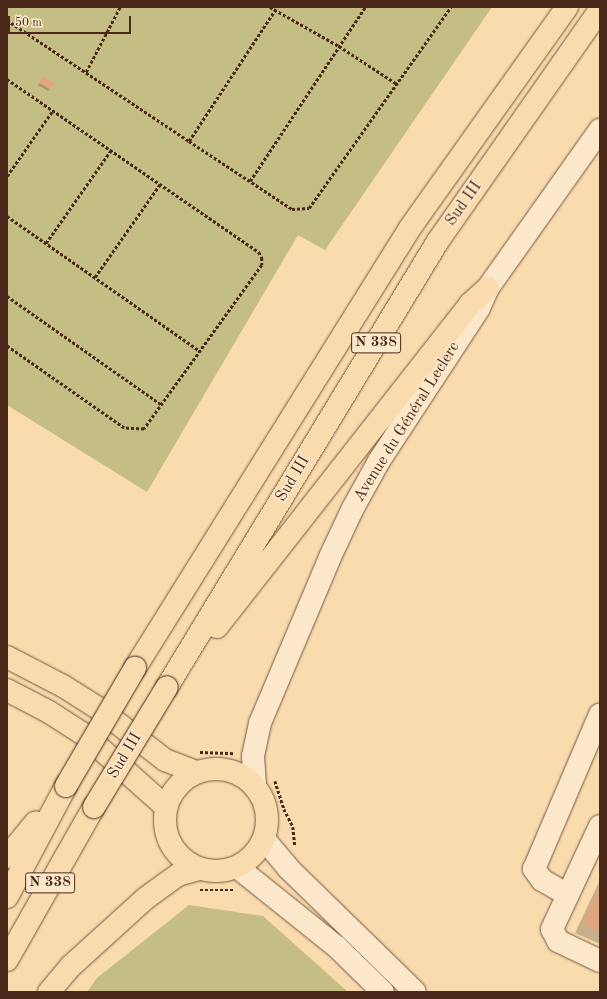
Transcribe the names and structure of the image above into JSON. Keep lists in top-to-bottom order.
{
  "streets": {
    "main road": ["Sud III", "N 338"],
    "street": ["Avenue du Général Leclerc"]
  },
  "scale_bar": "50 m"
}
